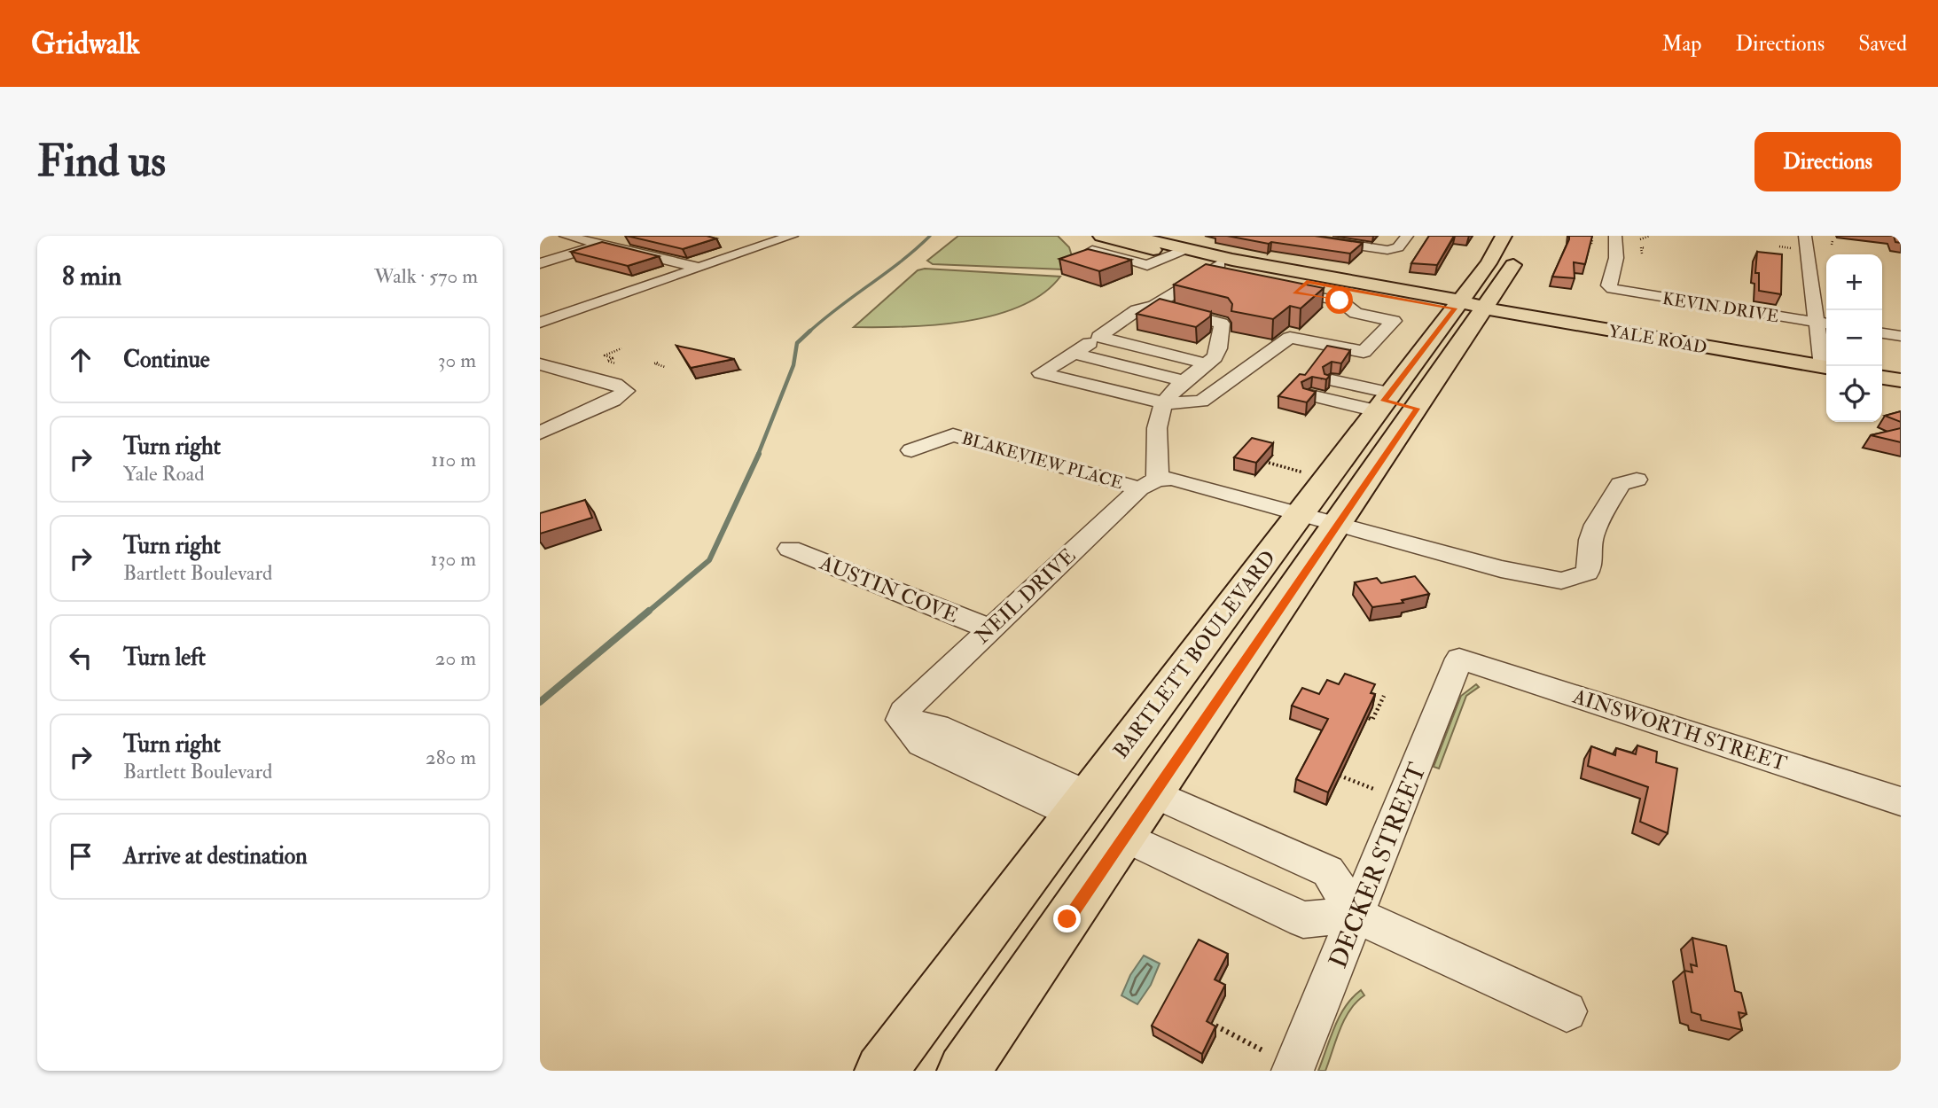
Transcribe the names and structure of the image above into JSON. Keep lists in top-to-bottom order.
{
  "streets": {
    "main road": ["YALE ROAD", "BARTLETT BOULEVARD"],
    "street": [
      "KEVIN DRIVE",
      "BLAKEVIEW PLACE",
      "AUSTIN COVE",
      "NEIL DRIVE",
      "AINSWORTH STREET",
      "DECKER STREET"
    ]
  },
  "crossings": [
    ["YALE ROAD", "BARTLETT BOULEVARD"],
    ["BLAKEVIEW PLACE", "NEIL DRIVE"],
    ["BLAKEVIEW PLACE", "BARTLETT BOULEVARD"],
    ["AUSTIN COVE", "NEIL DRIVE"],
    ["NEIL DRIVE", "BARTLETT BOULEVARD"],
    ["AINSWORTH STREET", "DECKER STREET"]
  ],
  "page": {
    "header": "Gridwalk",
    "nav": ["Map", "Directions", "Saved"],
    "buttons": "Directions",
    "title": "Find us",
    "heading": ["8 min", "Walk · 570 m"],
    "map_buttons": ["+", "−"],
    "list": [
      ["Continue", "30 m"],
      ["Turn right", "Yale Road", "110 m"],
      ["Turn right", "Bartlett Boulevard", "130 m"],
      ["Turn left", "20 m"],
      ["Turn right", "Bartlett Boulevard", "280 m"],
      "Arrive at destination"
    ]
  }
}
